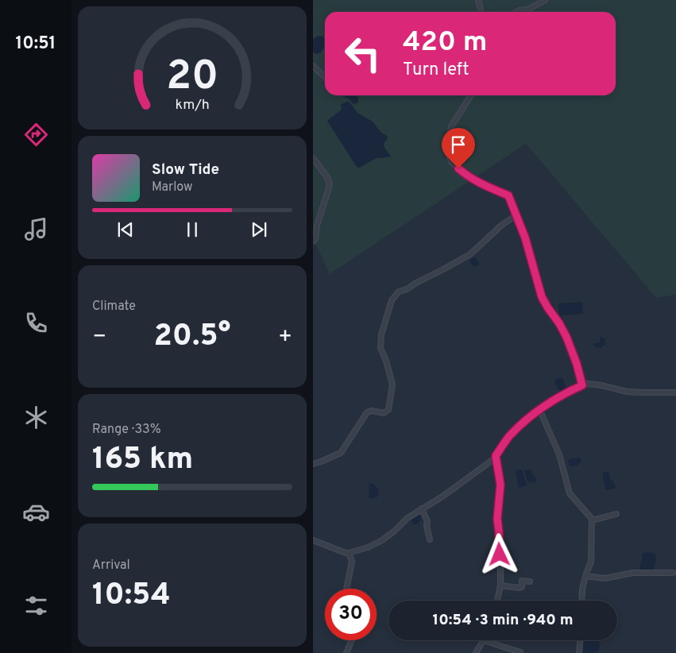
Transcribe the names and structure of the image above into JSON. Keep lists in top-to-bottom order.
{
  "page": {
    "tabs": "10:51",
    "turn": ["420 m", "Turn left"],
    "song": ["Slow Tide", "Marlow"],
    "tile": [
      "Climate",
      ["Range · 33%", "165 km"],
      ["Arrival", "10:54"]
    ],
    "heat": ["−", "20.5°", "+"],
    "limit": "30",
    "trip": "10:54 · 3 min · 940 m",
    "gauge": ["20", "km/h"]
  }
}
